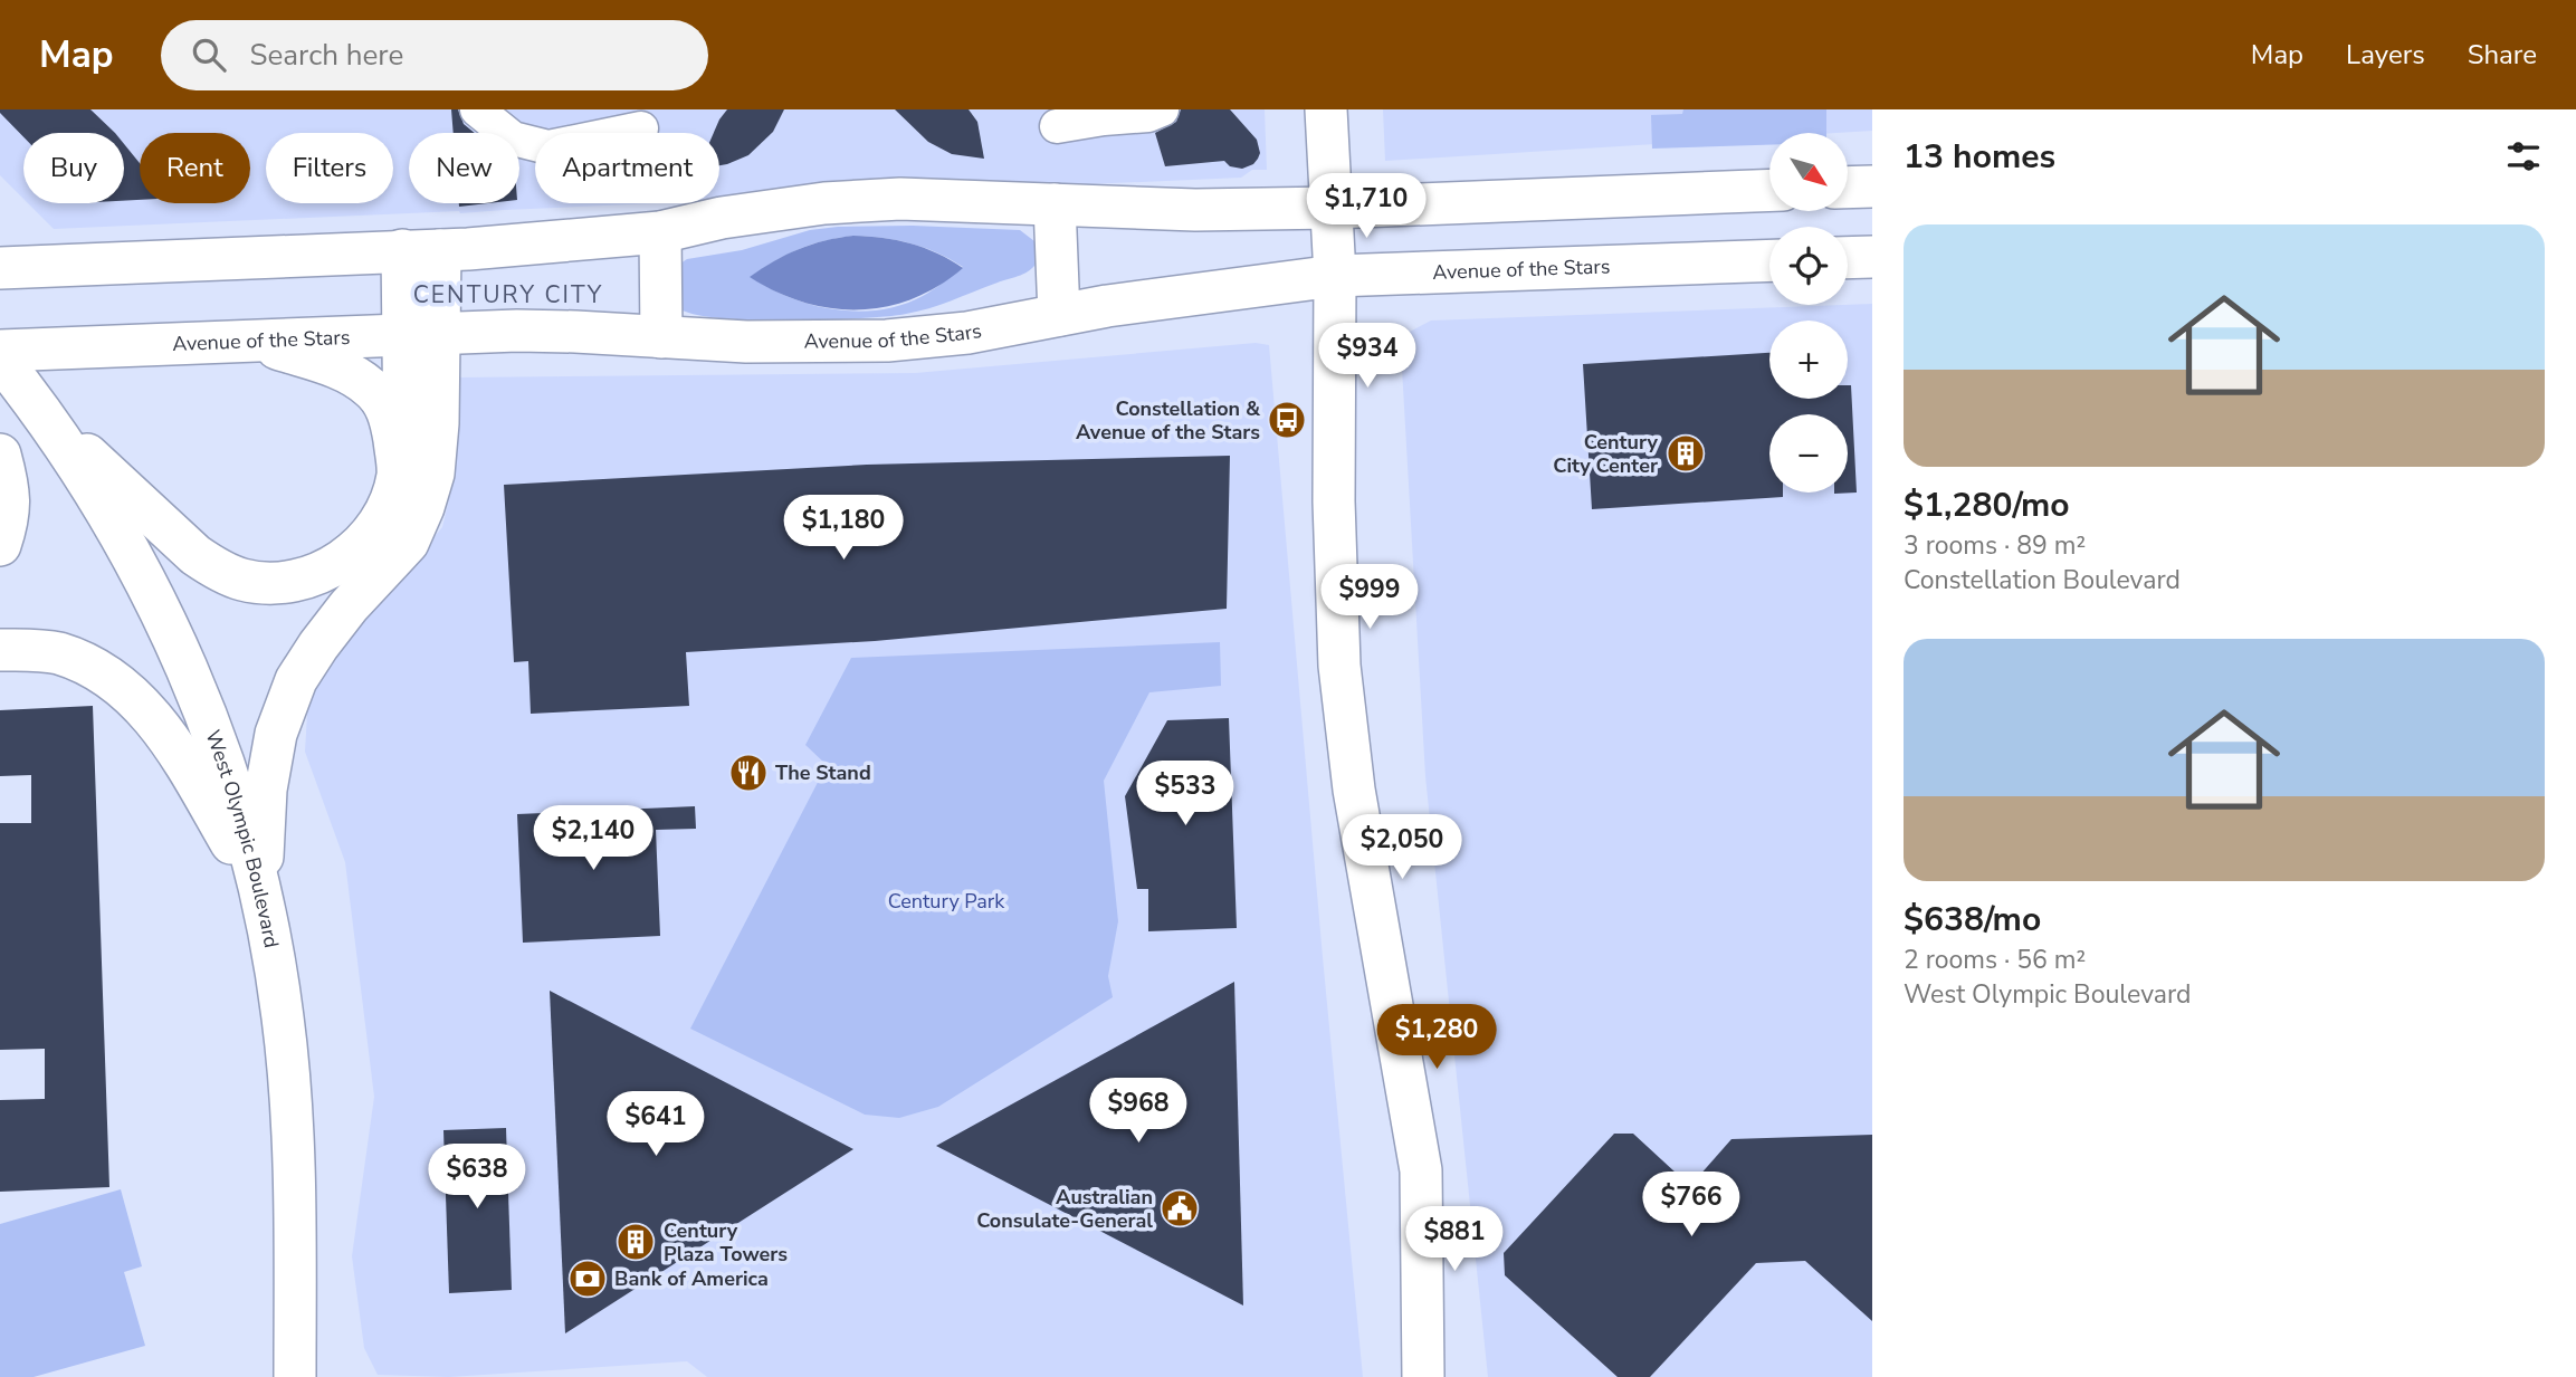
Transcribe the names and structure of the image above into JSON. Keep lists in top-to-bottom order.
{
  "streets": {
    "main road": ["Avenue of the Stars", "West Olympic Boulevard"]
  },
  "districts": ["CENTURY CITY"],
  "parks": ["Century Park"],
  "places": {
    "bus stop": ["Constellation & Avenue of the Stars"],
    "building": ["Century City Center", "Century Plaza Towers"],
    "restaurant": ["The Stand"],
    "public building": ["Australian Consulate-General"],
    "bank": ["Bank of America"]
  },
  "north": "bottom right",
  "page": {
    "header": "Map",
    "search": "Search here",
    "nav": ["Map", "Layers", "Share"],
    "heading": "13 homes",
    "map_buttons": ["+", "−"],
    "chip": [
      "Buy",
      "Rent",
      "Filters",
      "New",
      "Apartment"
    ],
    "price": [
      "$1,710",
      "$934",
      "$1,180",
      "$999",
      "$533",
      "$2,140",
      "$2,050",
      "$1,280",
      "$968",
      "$641",
      "$638",
      "$766",
      "$881"
    ],
    "list": [
      {
        "name": "$1,280/mo",
        "note": "3 rooms · 89 m² · Constellation Boulevard"
      },
      {
        "name": "$638/mo",
        "note": "2 rooms · 56 m² · West Olympic Boulevard"
      }
    ]
  }
}
